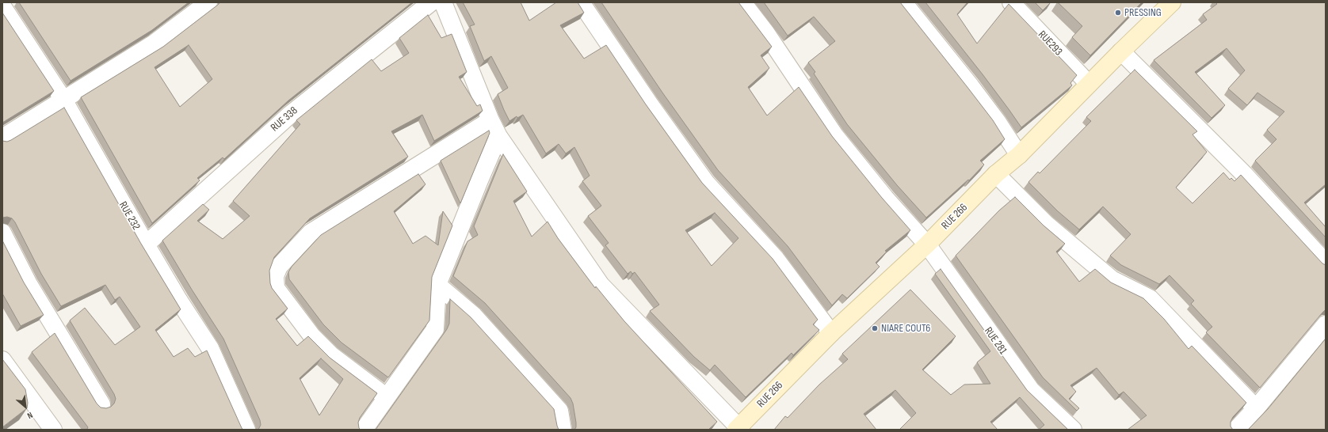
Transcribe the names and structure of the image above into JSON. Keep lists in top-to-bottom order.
{
  "streets": {
    "main road": ["RUE 266"],
    "street": [
      "RUE293",
      "RUE 338",
      "RUE 232",
      "RUE 281"
    ]
  },
  "crossings": [
    ["RUE293", "RUE 266"],
    ["RUE 338", "RUE 232"],
    ["RUE 266", "RUE 281"]
  ],
  "places": ["PRESSING", "NIARE COUT6"],
  "north": "bottom right"
}
